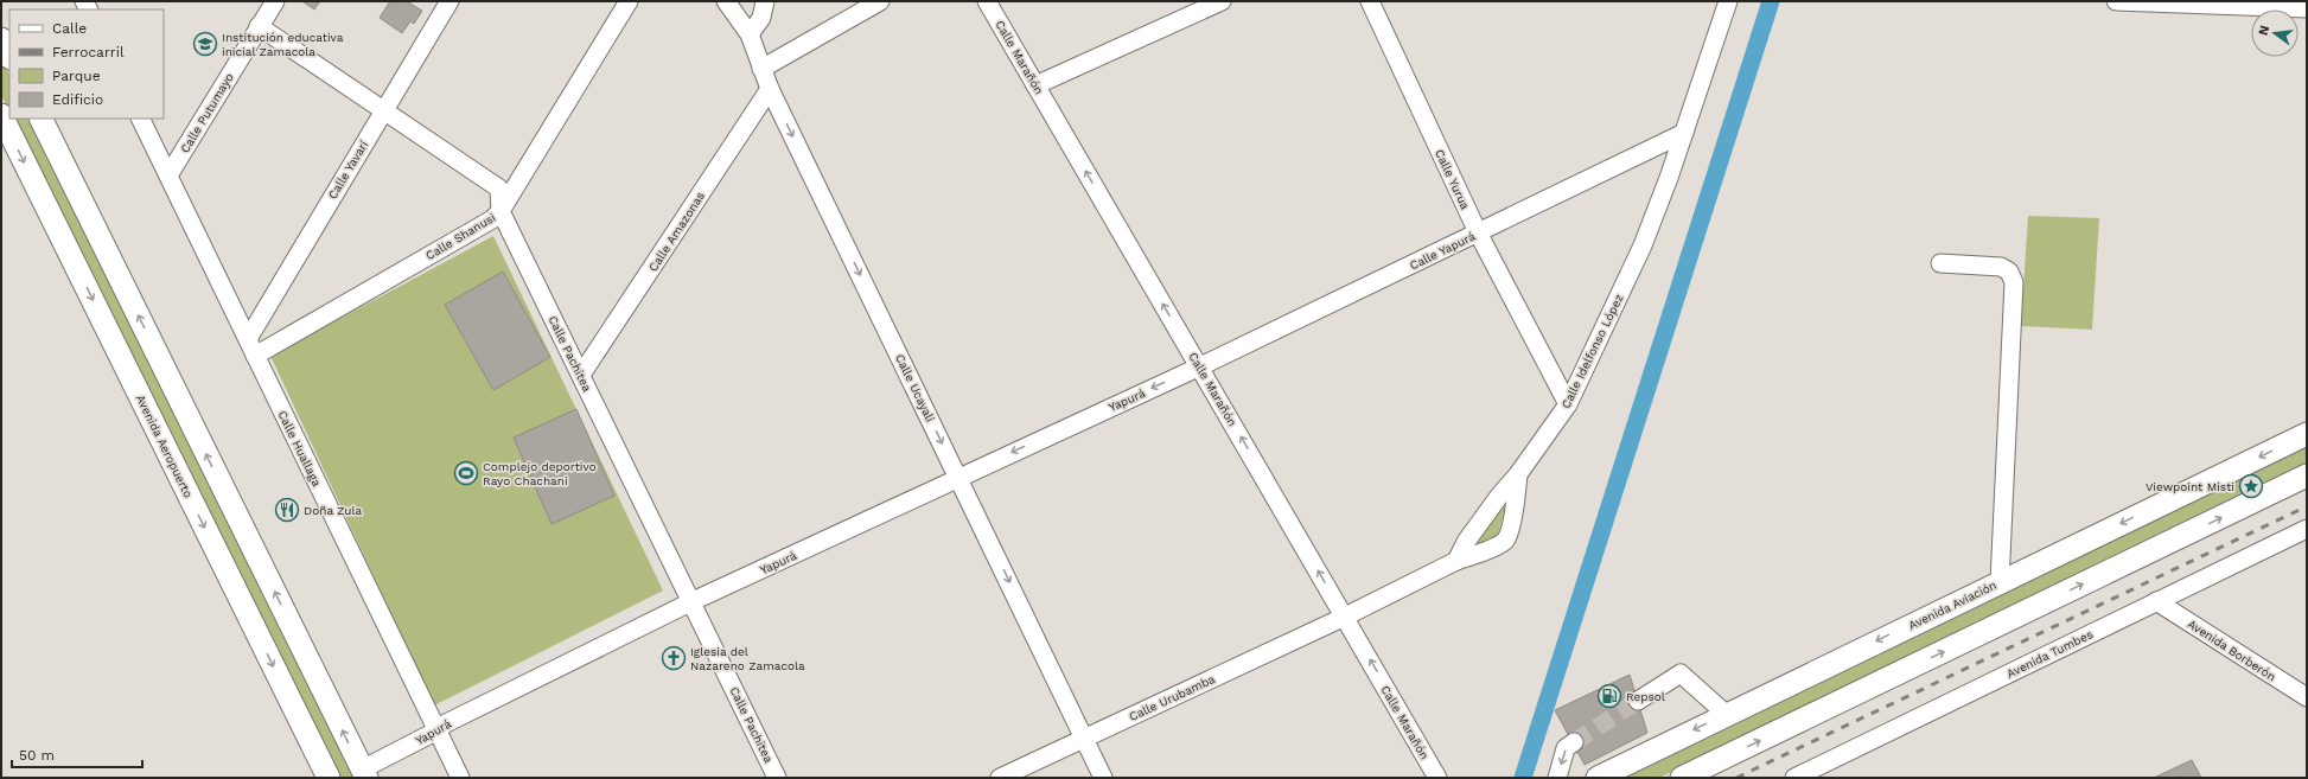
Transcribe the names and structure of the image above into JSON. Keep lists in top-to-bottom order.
{
  "streets": {
    "main road": ["Avenida Aeropuerto", "Avenida Aviación"],
    "street": [
      "Calle Marañón",
      "Calle Putumayo",
      "Calle Yavarí",
      "Calle Yurua",
      "Calle Amazonas",
      "Calle Shanusi",
      "Calle Yapurá",
      "Calle Idelfonso López",
      "Calle Pachitea",
      "Calle Ucayali",
      "Yapurá",
      "Calle Huallaga",
      "Avenida Borberón",
      "Avenida Tumbes",
      "Calle Urubamba"
    ]
  },
  "crossings": [
    ["Calle Marañón", "Calle Yapurá"],
    ["Calle Marañón", "Yapurá"],
    ["Calle Marañón", "Calle Urubamba"],
    ["Calle Putumayo", "Calle Pachitea"],
    ["Calle Putumayo", "Calle Huallaga"],
    ["Calle Yavarí", "Calle Pachitea"],
    ["Calle Yavarí", "Calle Huallaga"],
    ["Calle Yurua", "Calle Yapurá"],
    ["Calle Yurua", "Calle Idelfonso López"],
    ["Calle Amazonas", "Calle Pachitea"],
    ["Calle Amazonas", "Calle Ucayali"],
    ["Calle Shanusi", "Calle Pachitea"],
    ["Calle Shanusi", "Calle Huallaga"],
    ["Calle Yapurá", "Calle Idelfonso López"],
    ["Calle Yapurá", "Yapurá"],
    ["Calle Pachitea", "Yapurá"],
    ["Calle Ucayali", "Yapurá"],
    ["Calle Ucayali", "Calle Urubamba"],
    ["Yapurá", "Calle Huallaga"],
    ["Avenida Borberón", "Avenida Tumbes"]
  ],
  "one_way": ["Calle Marañón", "Calle Ucayali"],
  "places": {
    "school or university": ["Institución educativa inicial Zamacola"],
    "sports": ["Complejo deportivo Rayo Chachani"],
    "place": ["Viewpoint Misti"],
    "restaurant": ["Doña Zula"],
    "church": ["Iglesia del Nazareno Zamacola"],
    "fuel station": ["Repsol"]
  },
  "legend": [
    "Calle",
    "Ferrocarril",
    "Parque",
    "Edificio"
  ],
  "scale_bar": "50 m",
  "north": "left"
}
